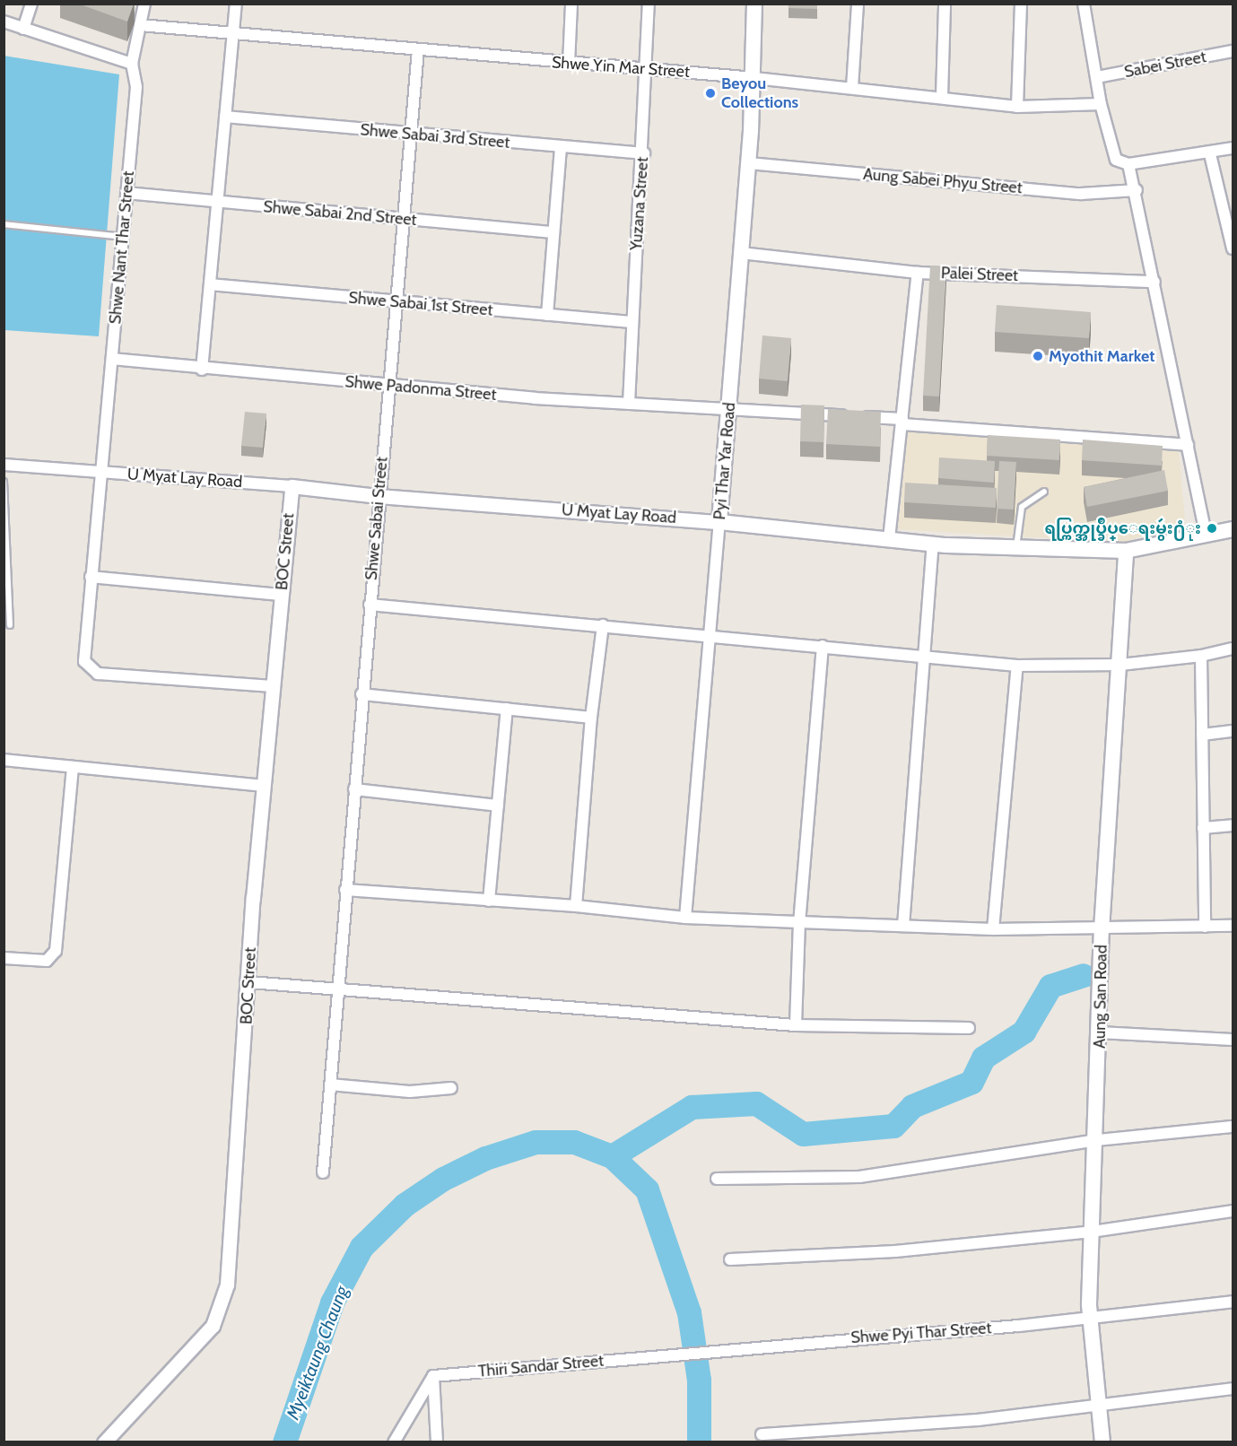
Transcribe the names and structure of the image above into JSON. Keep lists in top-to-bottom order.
{
  "streets": {
    "main road": ["Pyi Thar Yar Road", "U Myat Lay Road", "Aung San Road"],
    "street": [
      "Sabei Street",
      "Shwe Yin Mar Street",
      "Shwe Sabai 3rd Street",
      "Aung Sabei Phyu Street",
      "Yuzana Street",
      "Shwe Sabai 2nd Street",
      "Shwe Nant Thar Street",
      "Palei Street",
      "Shwe Sabai 1st Street",
      "Shwe Padonma Street",
      "Shwe Sabai Street",
      "BOC Street",
      "Shwe Pyi Thar Street",
      "Thiri Sandar Street"
    ]
  },
  "crossings": [
    ["Shwe Yin Mar Street", "Yuzana Street"],
    ["Shwe Yin Mar Street", "Shwe Nant Thar Street"],
    ["Shwe Yin Mar Street", "Pyi Thar Yar Road"],
    ["Shwe Yin Mar Street", "Shwe Sabai Street"],
    ["Shwe Sabai 3rd Street", "Yuzana Street"],
    ["Shwe Sabai 3rd Street", "Shwe Sabai Street"],
    ["Aung Sabei Phyu Street", "Pyi Thar Yar Road"],
    ["Yuzana Street", "Shwe Sabai 1st Street"],
    ["Yuzana Street", "Shwe Padonma Street"],
    ["Shwe Sabai 2nd Street", "Shwe Nant Thar Street"],
    ["Shwe Sabai 2nd Street", "Shwe Sabai Street"],
    ["Shwe Nant Thar Street", "Shwe Padonma Street"],
    ["Shwe Nant Thar Street", "U Myat Lay Road"],
    ["Shwe Nant Thar Street", "BOC Street"],
    ["Palei Street", "Pyi Thar Yar Road"],
    ["Shwe Sabai 1st Street", "Shwe Sabai Street"],
    ["Shwe Padonma Street", "Pyi Thar Yar Road"],
    ["Shwe Padonma Street", "Shwe Sabai Street"],
    ["Pyi Thar Yar Road", "U Myat Lay Road"],
    ["U Myat Lay Road", "Shwe Sabai Street"],
    ["U Myat Lay Road", "BOC Street"],
    ["U Myat Lay Road", "Aung San Road"],
    ["Aung San Road", "Shwe Pyi Thar Street"],
    ["Shwe Pyi Thar Street", "Thiri Sandar Street"]
  ],
  "water": ["Myeiktaung Chaung"],
  "places": ["Beyou Collections", "Myothit Market", "ရပ္ကြက္အုပ္ခ်ဳပ္ေရးမွဴး႐ံုး"]
}
